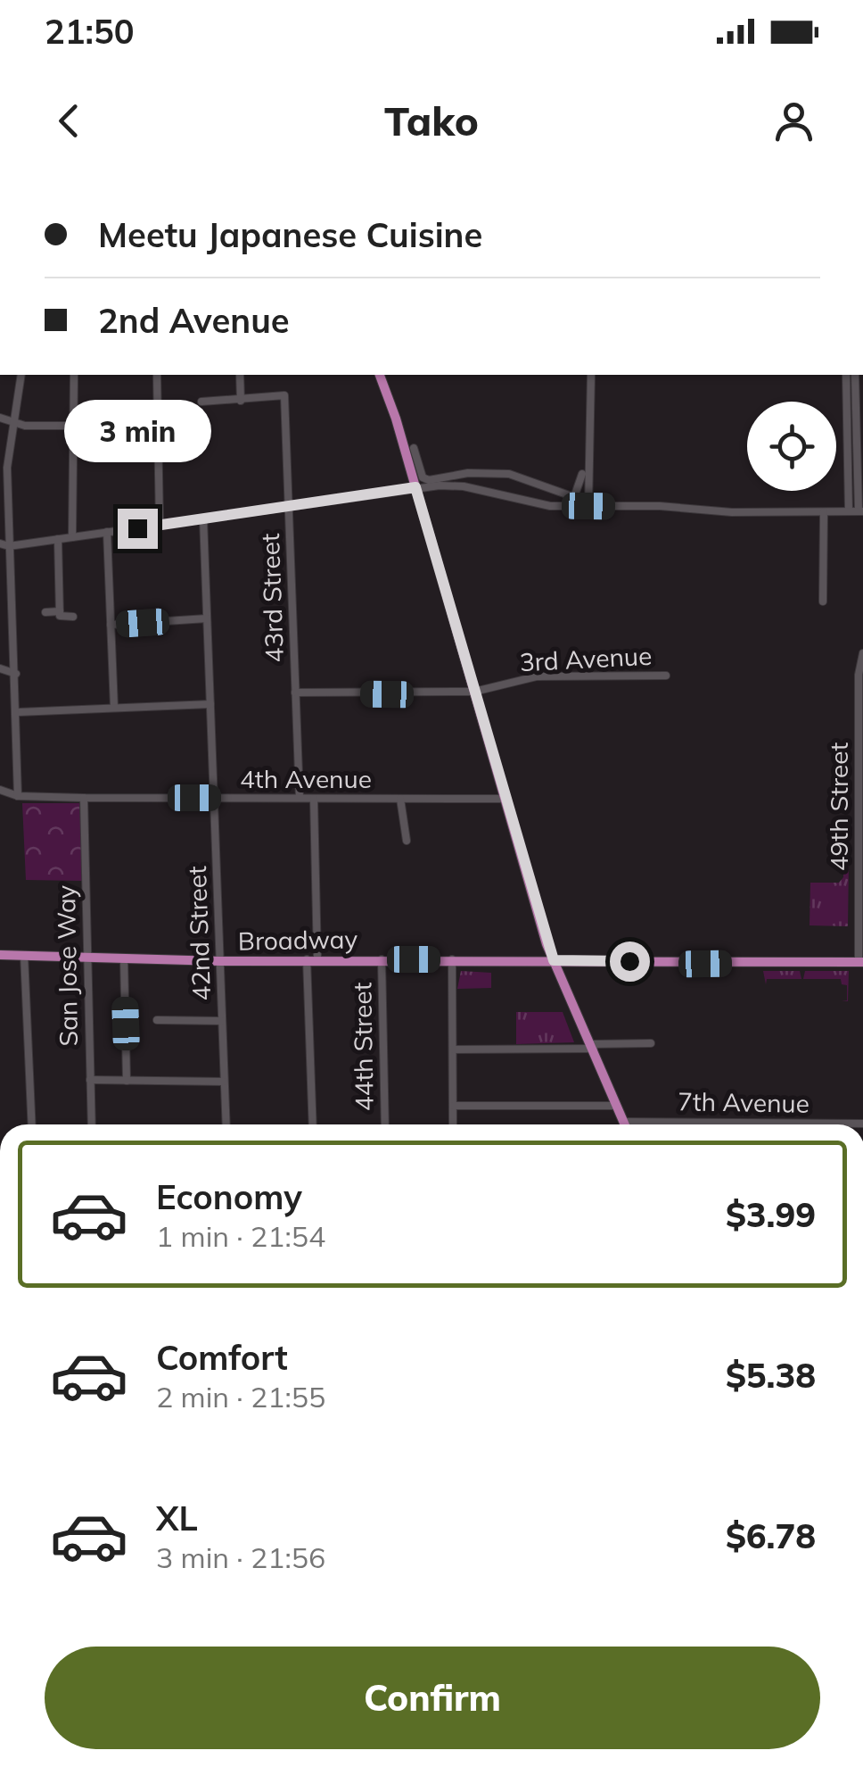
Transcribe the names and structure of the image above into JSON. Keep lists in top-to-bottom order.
{
  "streets": {
    "main road": ["Broadway"],
    "street": [
      "43rd Street",
      "3rd Avenue",
      "4th Avenue",
      "49th Street",
      "42nd Street",
      "San Jose Way",
      "44th Street",
      "7th Avenue"
    ]
  },
  "crossings": [
    ["43rd Street", "3rd Avenue"],
    ["43rd Street", "4th Avenue"],
    ["4th Avenue", "42nd Street"],
    ["4th Avenue", "San Jose Way"],
    ["49th Street", "Broadway"],
    ["42nd Street", "Broadway"],
    ["Broadway", "San Jose Way"],
    ["Broadway", "44th Street"]
  ],
  "page": {
    "status": "21:50",
    "header": "Tako",
    "banner": ["Meetu Japanese Cuisine", "2nd Avenue"],
    "bubble": "3 min",
    "list": [
      {
        "name": "Economy",
        "note": "1 min · 21:54",
        "value": "$3.99"
      },
      {
        "name": "Comfort",
        "note": "2 min · 21:55",
        "value": "$5.38"
      },
      {
        "name": "XL",
        "note": "3 min · 21:56",
        "value": "$6.78"
      }
    ],
    "buttons": "Confirm"
  }
}
